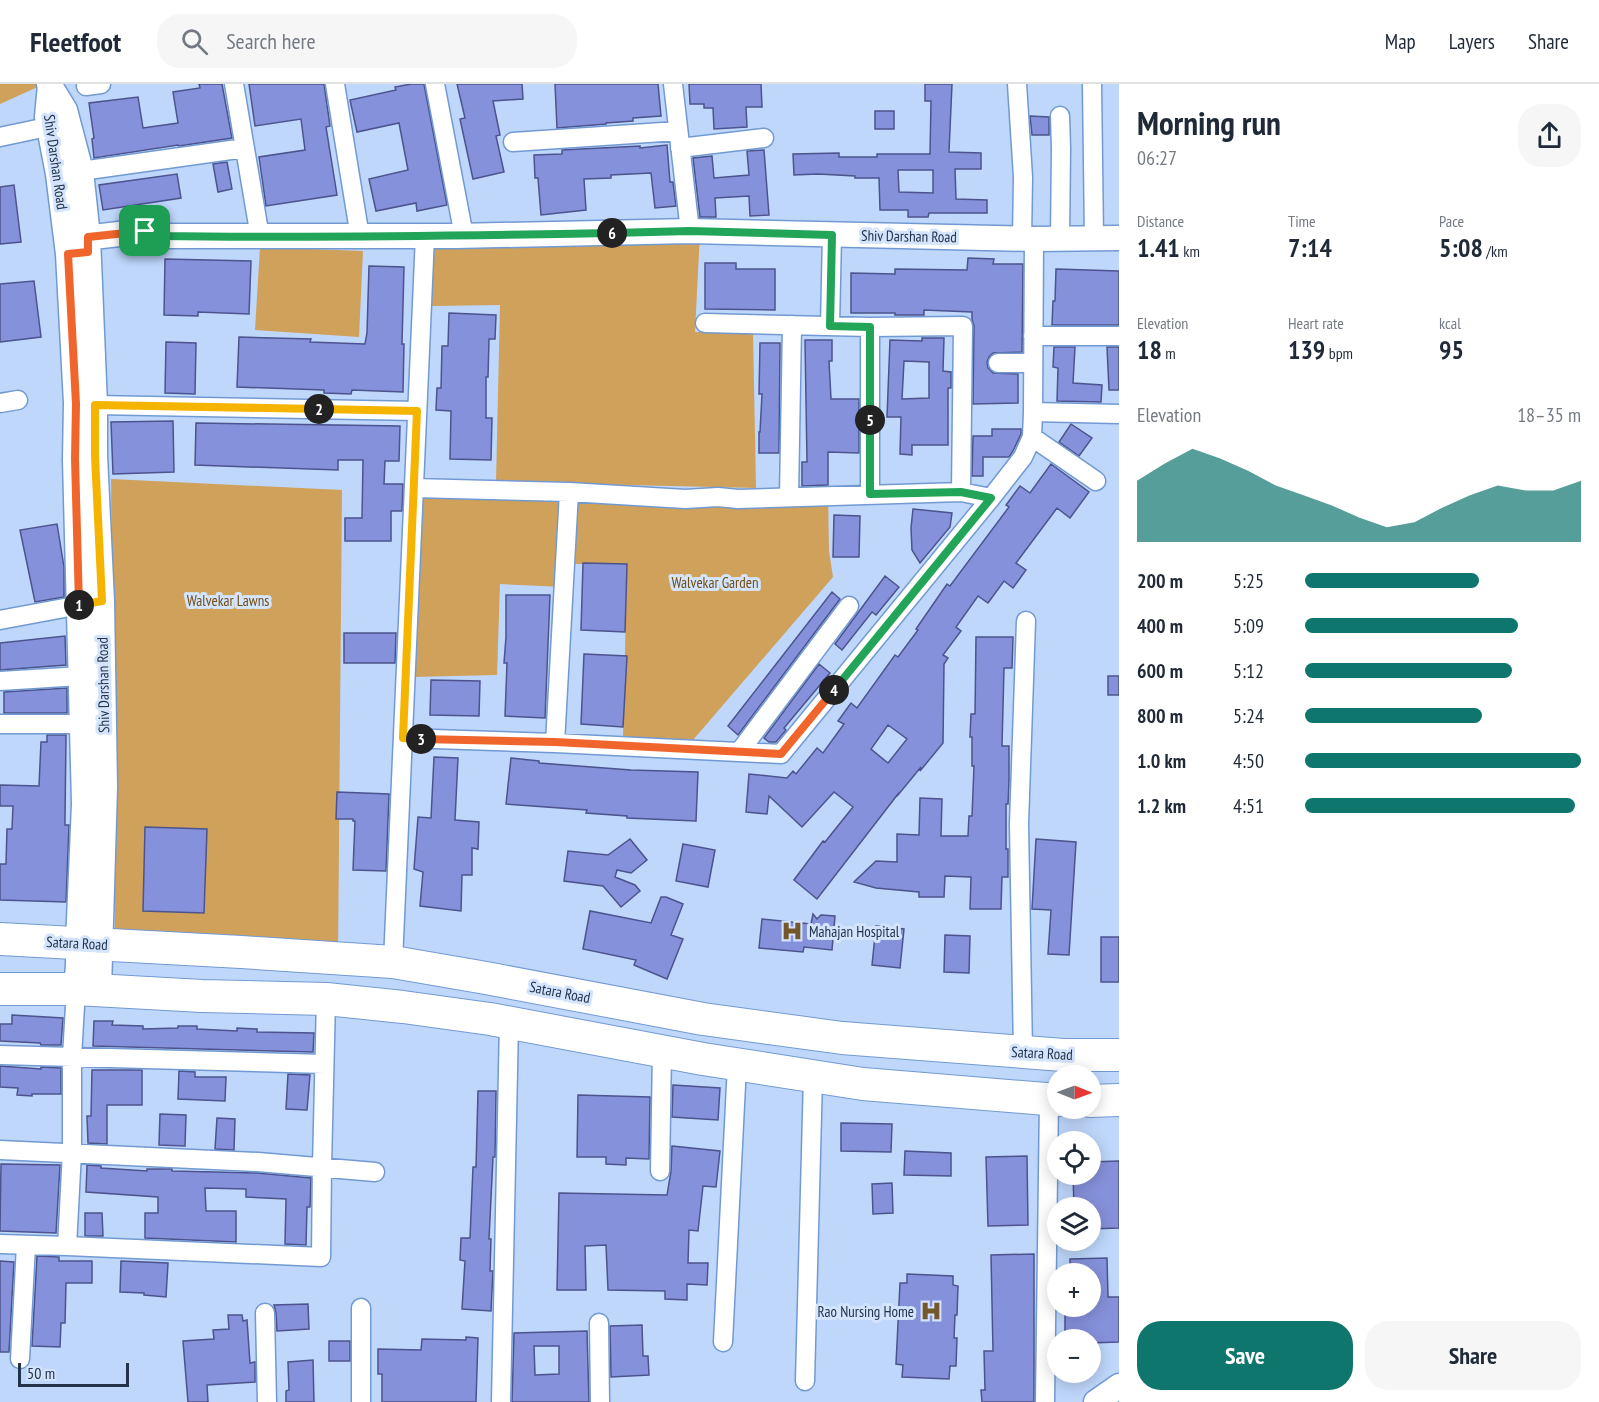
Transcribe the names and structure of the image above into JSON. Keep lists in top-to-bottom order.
{
  "streets": {
    "highway": ["Satara Road"],
    "street": ["Shiv Darshan Road"]
  },
  "crossings": [
    ["Shiv Darshan Road", "Satara Road"]
  ],
  "parks": ["Walvekar Garden", "Walvekar Lawns"],
  "places": {
    "hospital": ["Mahajan Hospital", "Rao Nursing Home"]
  },
  "scale_bar": "50 m",
  "north": "right",
  "page": {
    "header": "Fleetfoot",
    "search": "Search here",
    "nav": ["Map", "Layers", "Share"],
    "heading": ["Morning run", "06:27"],
    "stats": [
      ["Distance", "1.41 km"],
      ["Time", "7:14"],
      ["Pace", "5:08 /km"],
      ["Elevation", "18 m"],
      ["Heart rate", "139 bpm"],
      ["kcal", "95"]
    ],
    "pins": [
      "6",
      "2",
      "5",
      "1",
      "4",
      "3"
    ],
    "chart": ["Elevation", "18–35 m"],
    "list": [
      {
        "name": "200 m",
        "note": "5:25"
      },
      {
        "name": "400 m",
        "note": "5:09"
      },
      {
        "name": "600 m",
        "note": "5:12"
      },
      {
        "name": "800 m",
        "note": "5:24"
      },
      {
        "name": "1.0 km",
        "note": "4:50"
      },
      {
        "name": "1.2 km",
        "note": "4:51"
      }
    ],
    "map_buttons": ["+", "−"],
    "buttons": ["Save", "Share"],
    "scale": "50 m"
  }
}
